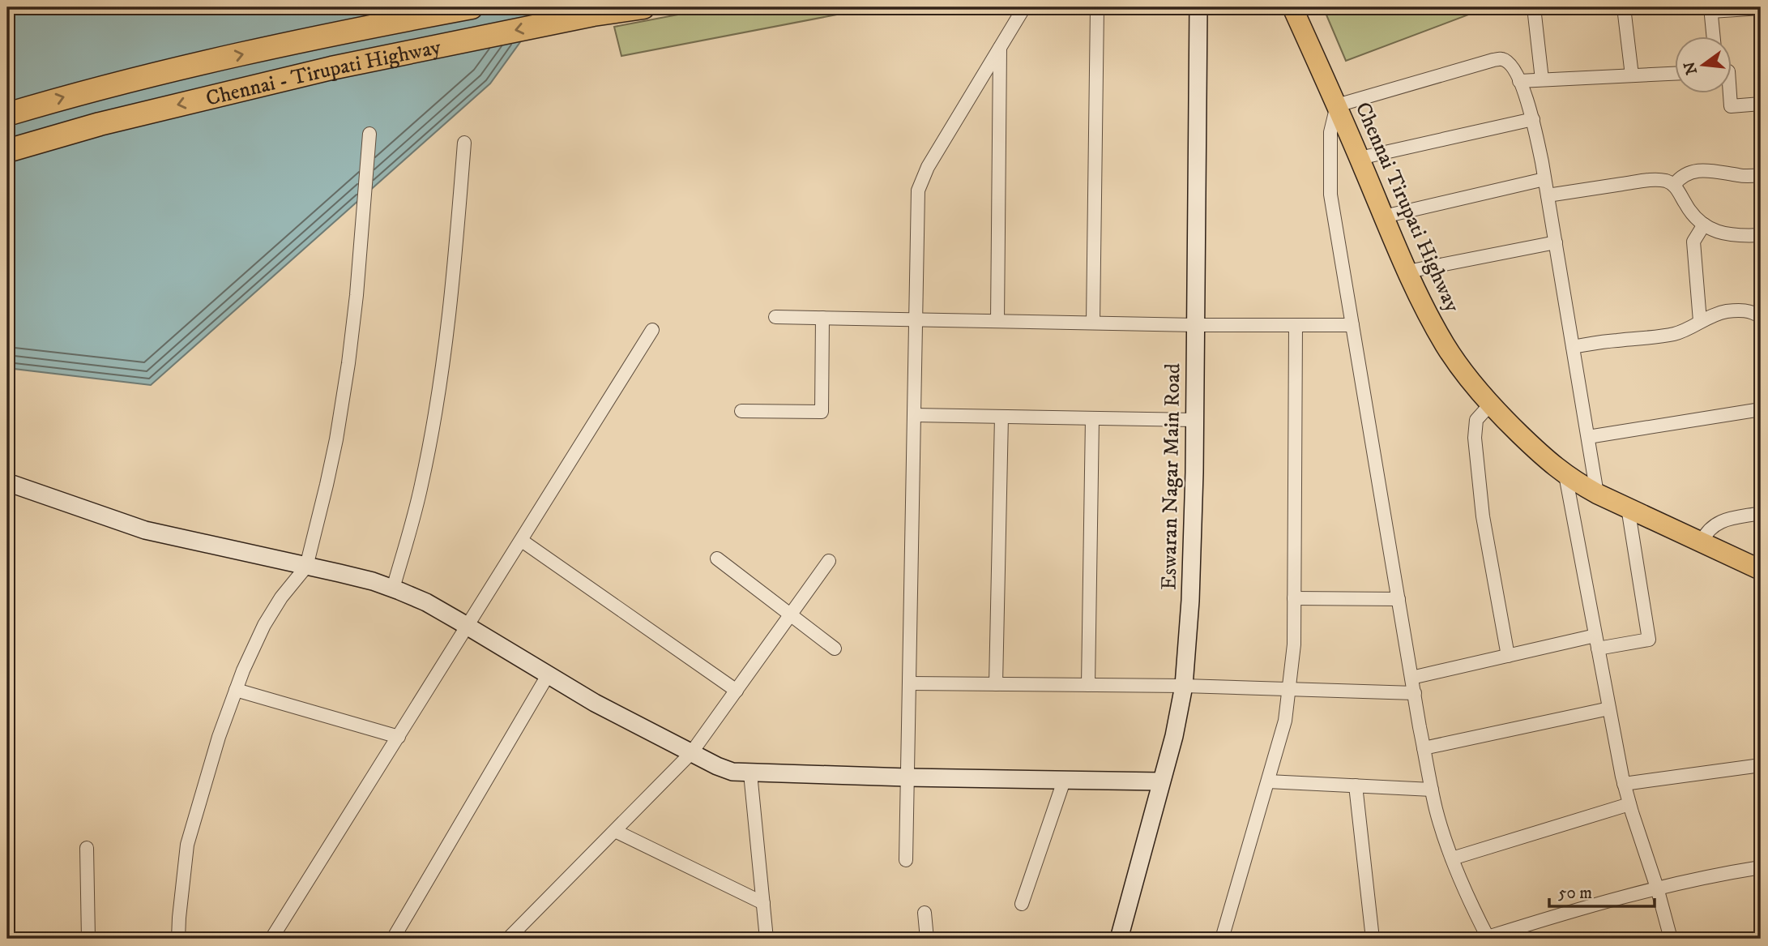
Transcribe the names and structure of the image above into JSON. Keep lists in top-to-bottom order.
{
  "streets": {
    "highway": ["Chennai - Tirupati Highway"],
    "main road": ["Chennai Tirupati Highway"],
    "street": ["Eswaran Nagar Main Road"]
  },
  "scale_bar": "50 m",
  "north": "left"
}
